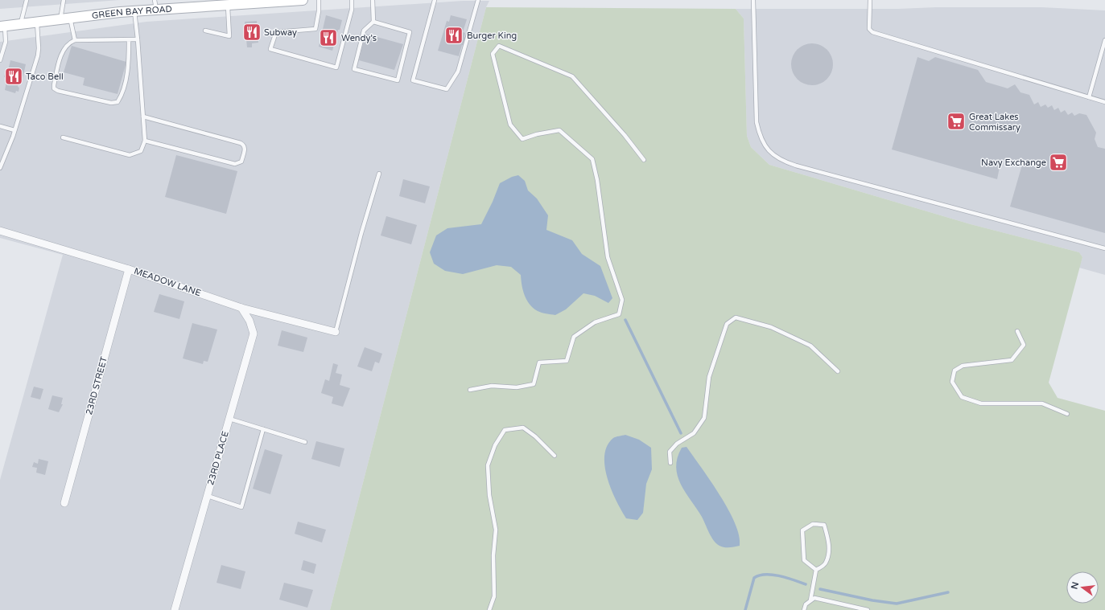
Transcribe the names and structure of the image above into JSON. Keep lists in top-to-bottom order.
{
  "streets": {
    "main road": ["GREEN BAY ROAD"],
    "street": ["MEADOW LANE", "23RD STREET", "23RD PLACE"]
  },
  "crossings": [
    ["MEADOW LANE", "23RD STREET"],
    ["MEADOW LANE", "23RD PLACE"]
  ],
  "places": {
    "restaurant": [
      "Subway",
      "Burger King",
      "Wendy's",
      "Taco Bell"
    ],
    "supermarket": ["Great Lakes Commissary", "Navy Exchange"]
  },
  "north": "left"
}
